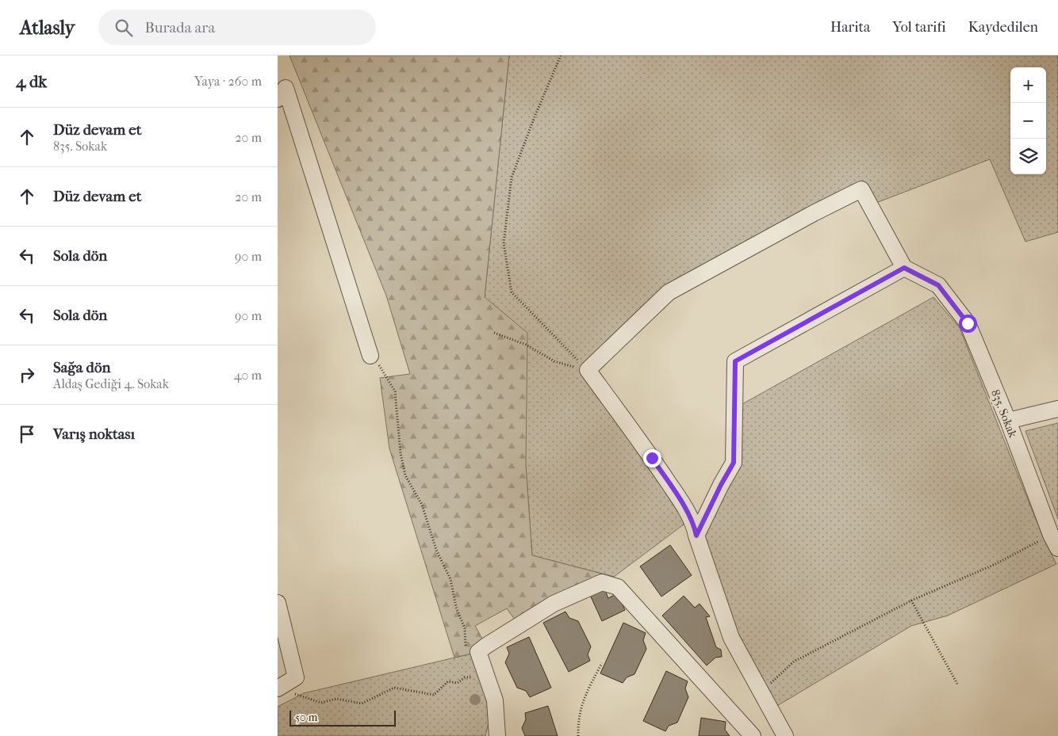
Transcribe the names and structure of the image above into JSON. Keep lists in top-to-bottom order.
{
  "streets": {
    "street": ["835. Sokak"]
  },
  "scale_bar": "50 m",
  "page": {
    "header": "Atlasly",
    "search": "Burada ara",
    "nav": ["Harita", "Yol tarifi", "Kaydedilen"],
    "heading": ["4 dk", "Yaya · 260 m"],
    "map_buttons": ["+", "−"],
    "list": [
      ["Düz devam et", "835. Sokak", "20 m"],
      ["Düz devam et", "20 m"],
      ["Sola dön", "90 m"],
      ["Sola dön", "90 m"],
      ["Sağa dön", "Aldaş Gediği 4. Sokak", "40 m"],
      "Varış noktası"
    ],
    "scale": "50 m"
  }
}
